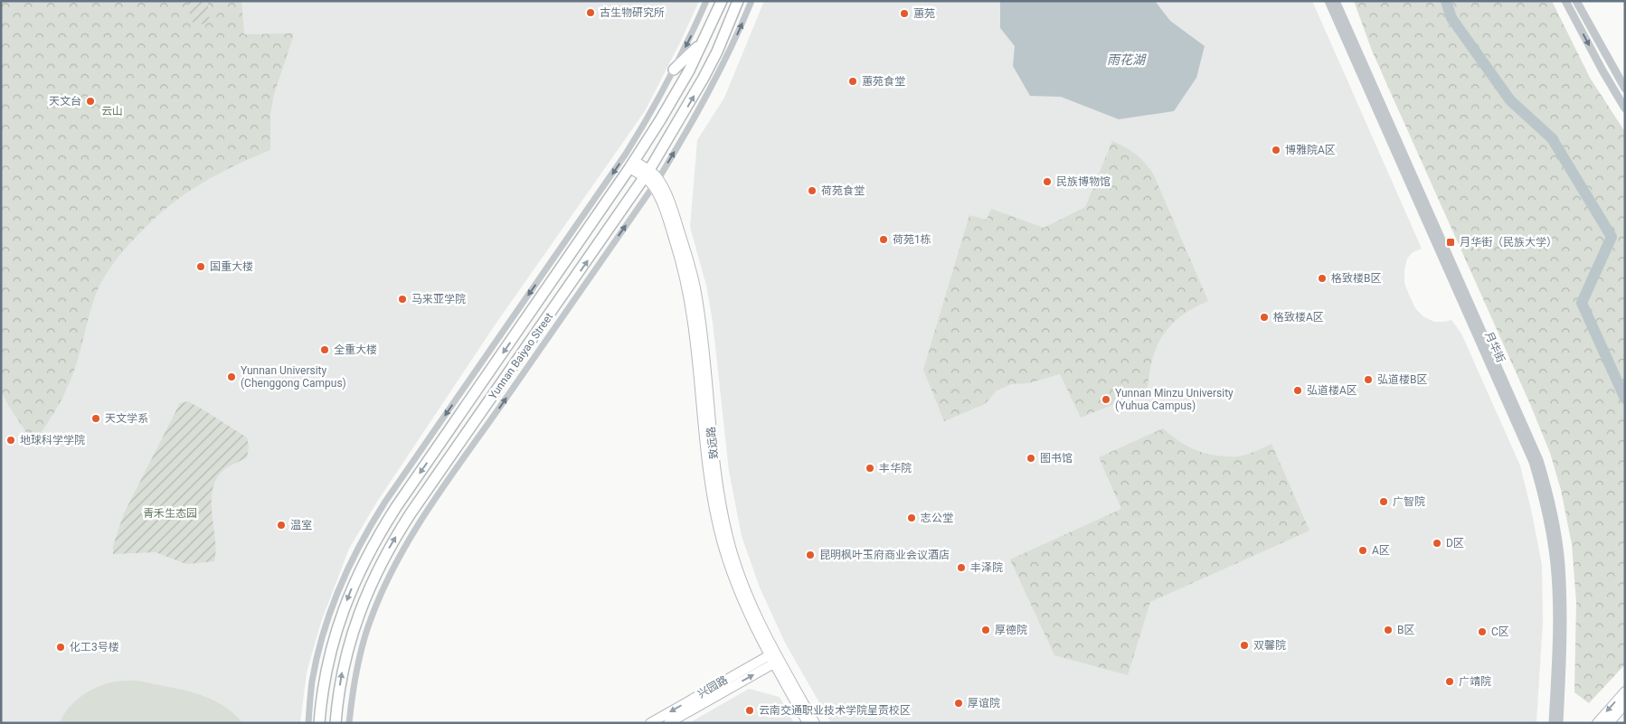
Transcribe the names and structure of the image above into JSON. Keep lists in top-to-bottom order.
{
  "streets": {
    "main road": ["Yunnan Baiyao Street", "致远路", "兴园路"],
    "street": ["月华街"]
  },
  "crossings": [
    ["Yunnan Baiyao Street", "致远路"],
    ["致远路", "兴园路"]
  ],
  "water": ["雨花湖"],
  "parks": ["云山", "青禾生态园"],
  "places": {
    "other": [
      "古生物研究所",
      "蕙苑",
      "蕙苑食堂",
      "天文台",
      "博雅院A区",
      "民族博物馆",
      "荷苑食堂",
      "荷苑1栋",
      "国重大楼",
      "格致楼B区",
      "马来亚学院",
      "格致楼A区",
      "全重大楼",
      "Yunnan University (Chenggong Campus)",
      "弘道楼B区",
      "弘道楼A区",
      "Yunnan Minzu University (Yuhua Campus)",
      "天文学系",
      "地球科学学院",
      "图书馆",
      "丰华院",
      "广智院",
      "志公堂",
      "温室",
      "D区",
      "A区",
      "昆明枫叶玉府商业会议酒店",
      "丰泽院",
      "厚德院",
      "B区",
      "C区",
      "双馨院",
      "化工3号楼",
      "广靖院",
      "厚谊院",
      "云南交通职业技术学院呈贡校区"
    ],
    "transit": ["月华街（民族大学）"]
  }
}
